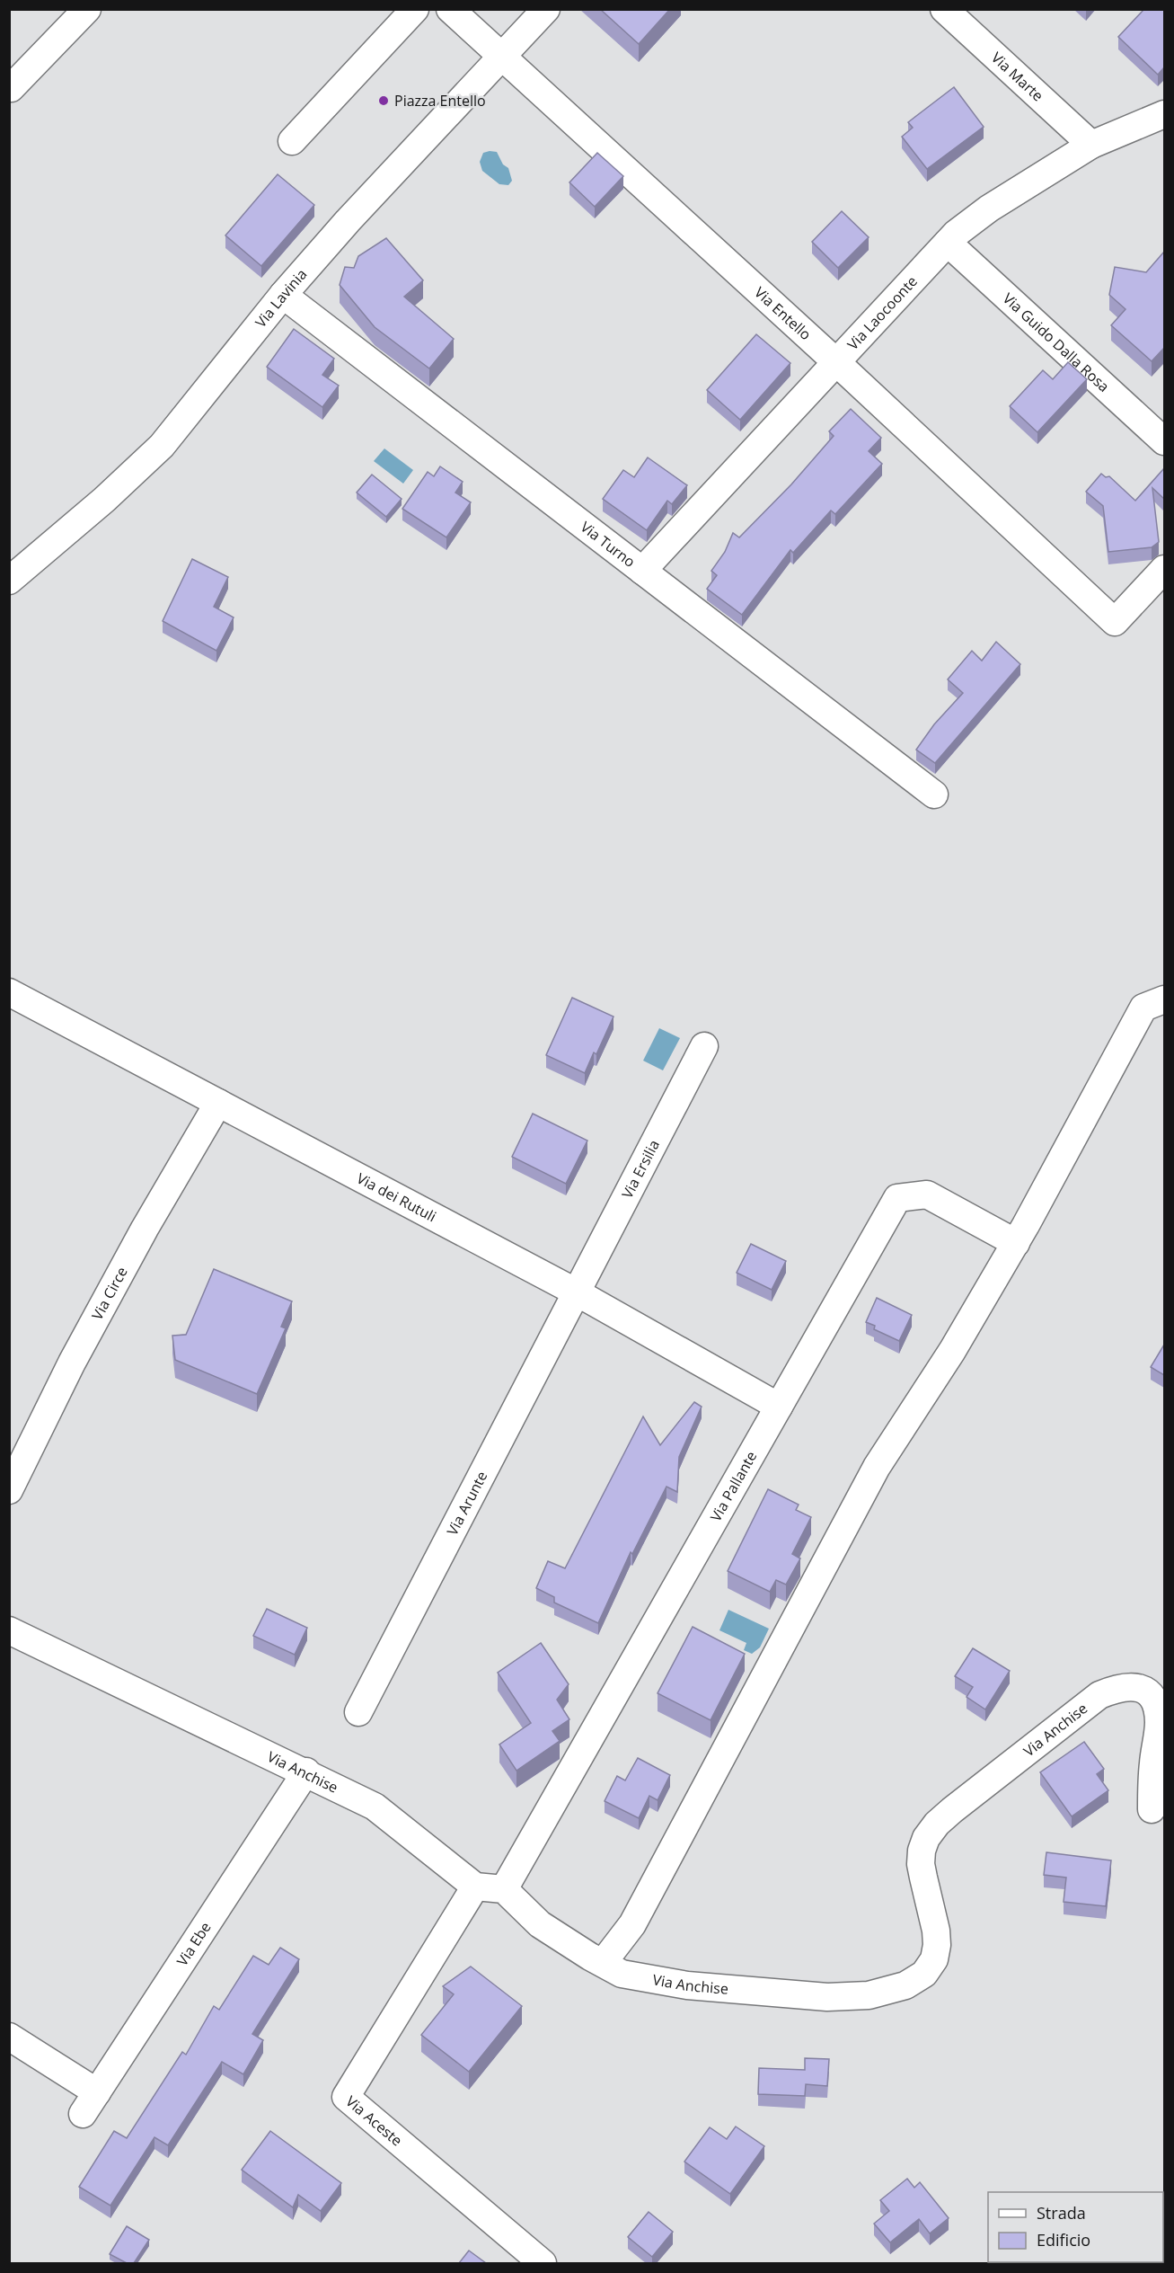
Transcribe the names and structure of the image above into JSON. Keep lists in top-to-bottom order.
{
  "streets": {
    "street": [
      "Via Marte",
      "Via Lavinia",
      "Via Laocoonte",
      "Via Entello",
      "Via Guido Dalla Rosa",
      "Via Turno",
      "Via Ersilia",
      "Via dei Rutuli",
      "Via Circe",
      "Via Pallante",
      "Via Arunte",
      "Via Anchise",
      "Via Ebe",
      "Via Aceste"
    ]
  },
  "crossings": [
    ["Via Marte", "Via Laocoonte"],
    ["Via Lavinia", "Via Entello"],
    ["Via Lavinia", "Via Turno"],
    ["Via Laocoonte", "Via Entello"],
    ["Via Laocoonte", "Via Guido Dalla Rosa"],
    ["Via Laocoonte", "Via Turno"],
    ["Via Ersilia", "Via dei Rutuli"],
    ["Via Ersilia", "Via Arunte"],
    ["Via dei Rutuli", "Via Circe"],
    ["Via dei Rutuli", "Via Pallante"],
    ["Via dei Rutuli", "Via Arunte"],
    ["Via Pallante", "Via Anchise"],
    ["Via Anchise", "Via Ebe"],
    ["Via Anchise", "Via Aceste"]
  ],
  "places": ["Piazza Entello"],
  "legend": ["Strada", "Edificio"]
}
